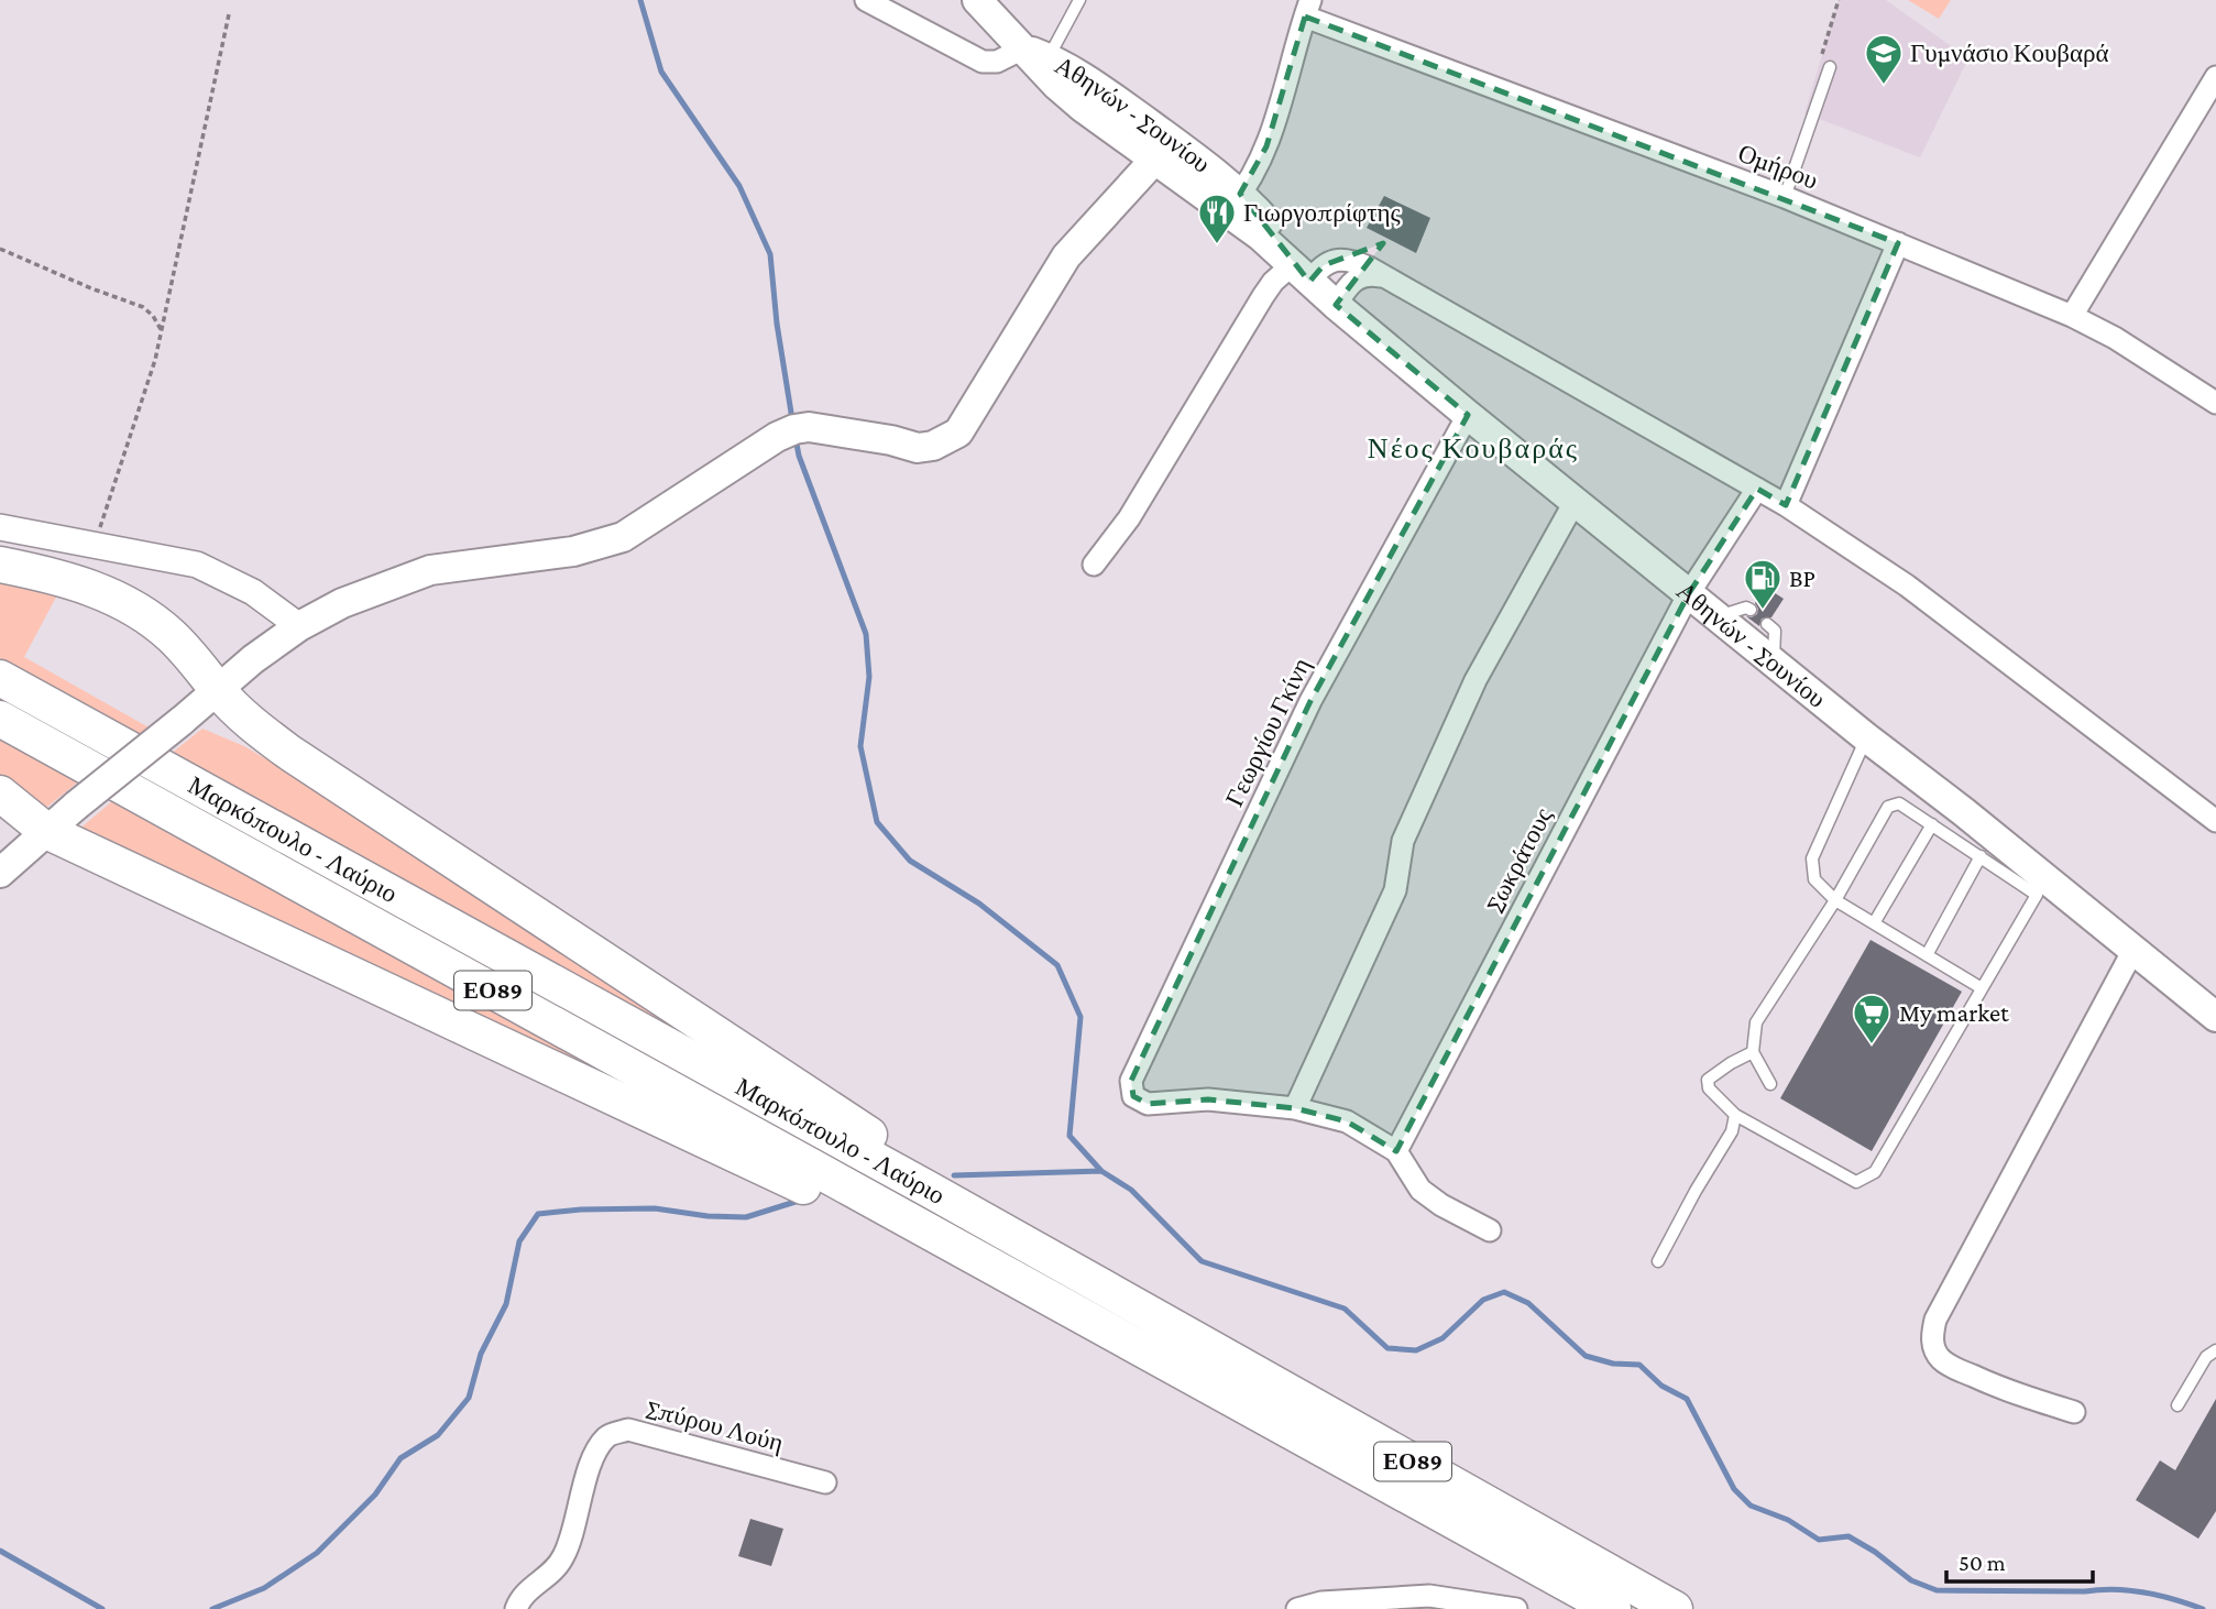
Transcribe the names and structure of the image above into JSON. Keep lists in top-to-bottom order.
{
  "streets": {
    "highway": ["Μαρκόπουλο - Λαύριο", "ΕΟ89"],
    "main road": ["Αθηνών - Σουνίου"],
    "street": [
      "Ομήρου",
      "Γεωργίου Γκίνη",
      "Σωκράτους",
      "Σπύρου Λούη"
    ]
  },
  "crossings": [
    ["Αθηνών - Σουνίου", "Γεωργίου Γκίνη"],
    ["Αθηνών - Σουνίου", "Σωκράτους"]
  ],
  "districts": ["Νέος Κουβαράς"],
  "places": {
    "school or university": ["Γυμνάσιο Κουβαρά"],
    "restaurant": ["Γιωργοπρίφτης"],
    "fuel station": ["BP"],
    "supermarket": ["My market"]
  },
  "scale_bar": "50 m"
}
